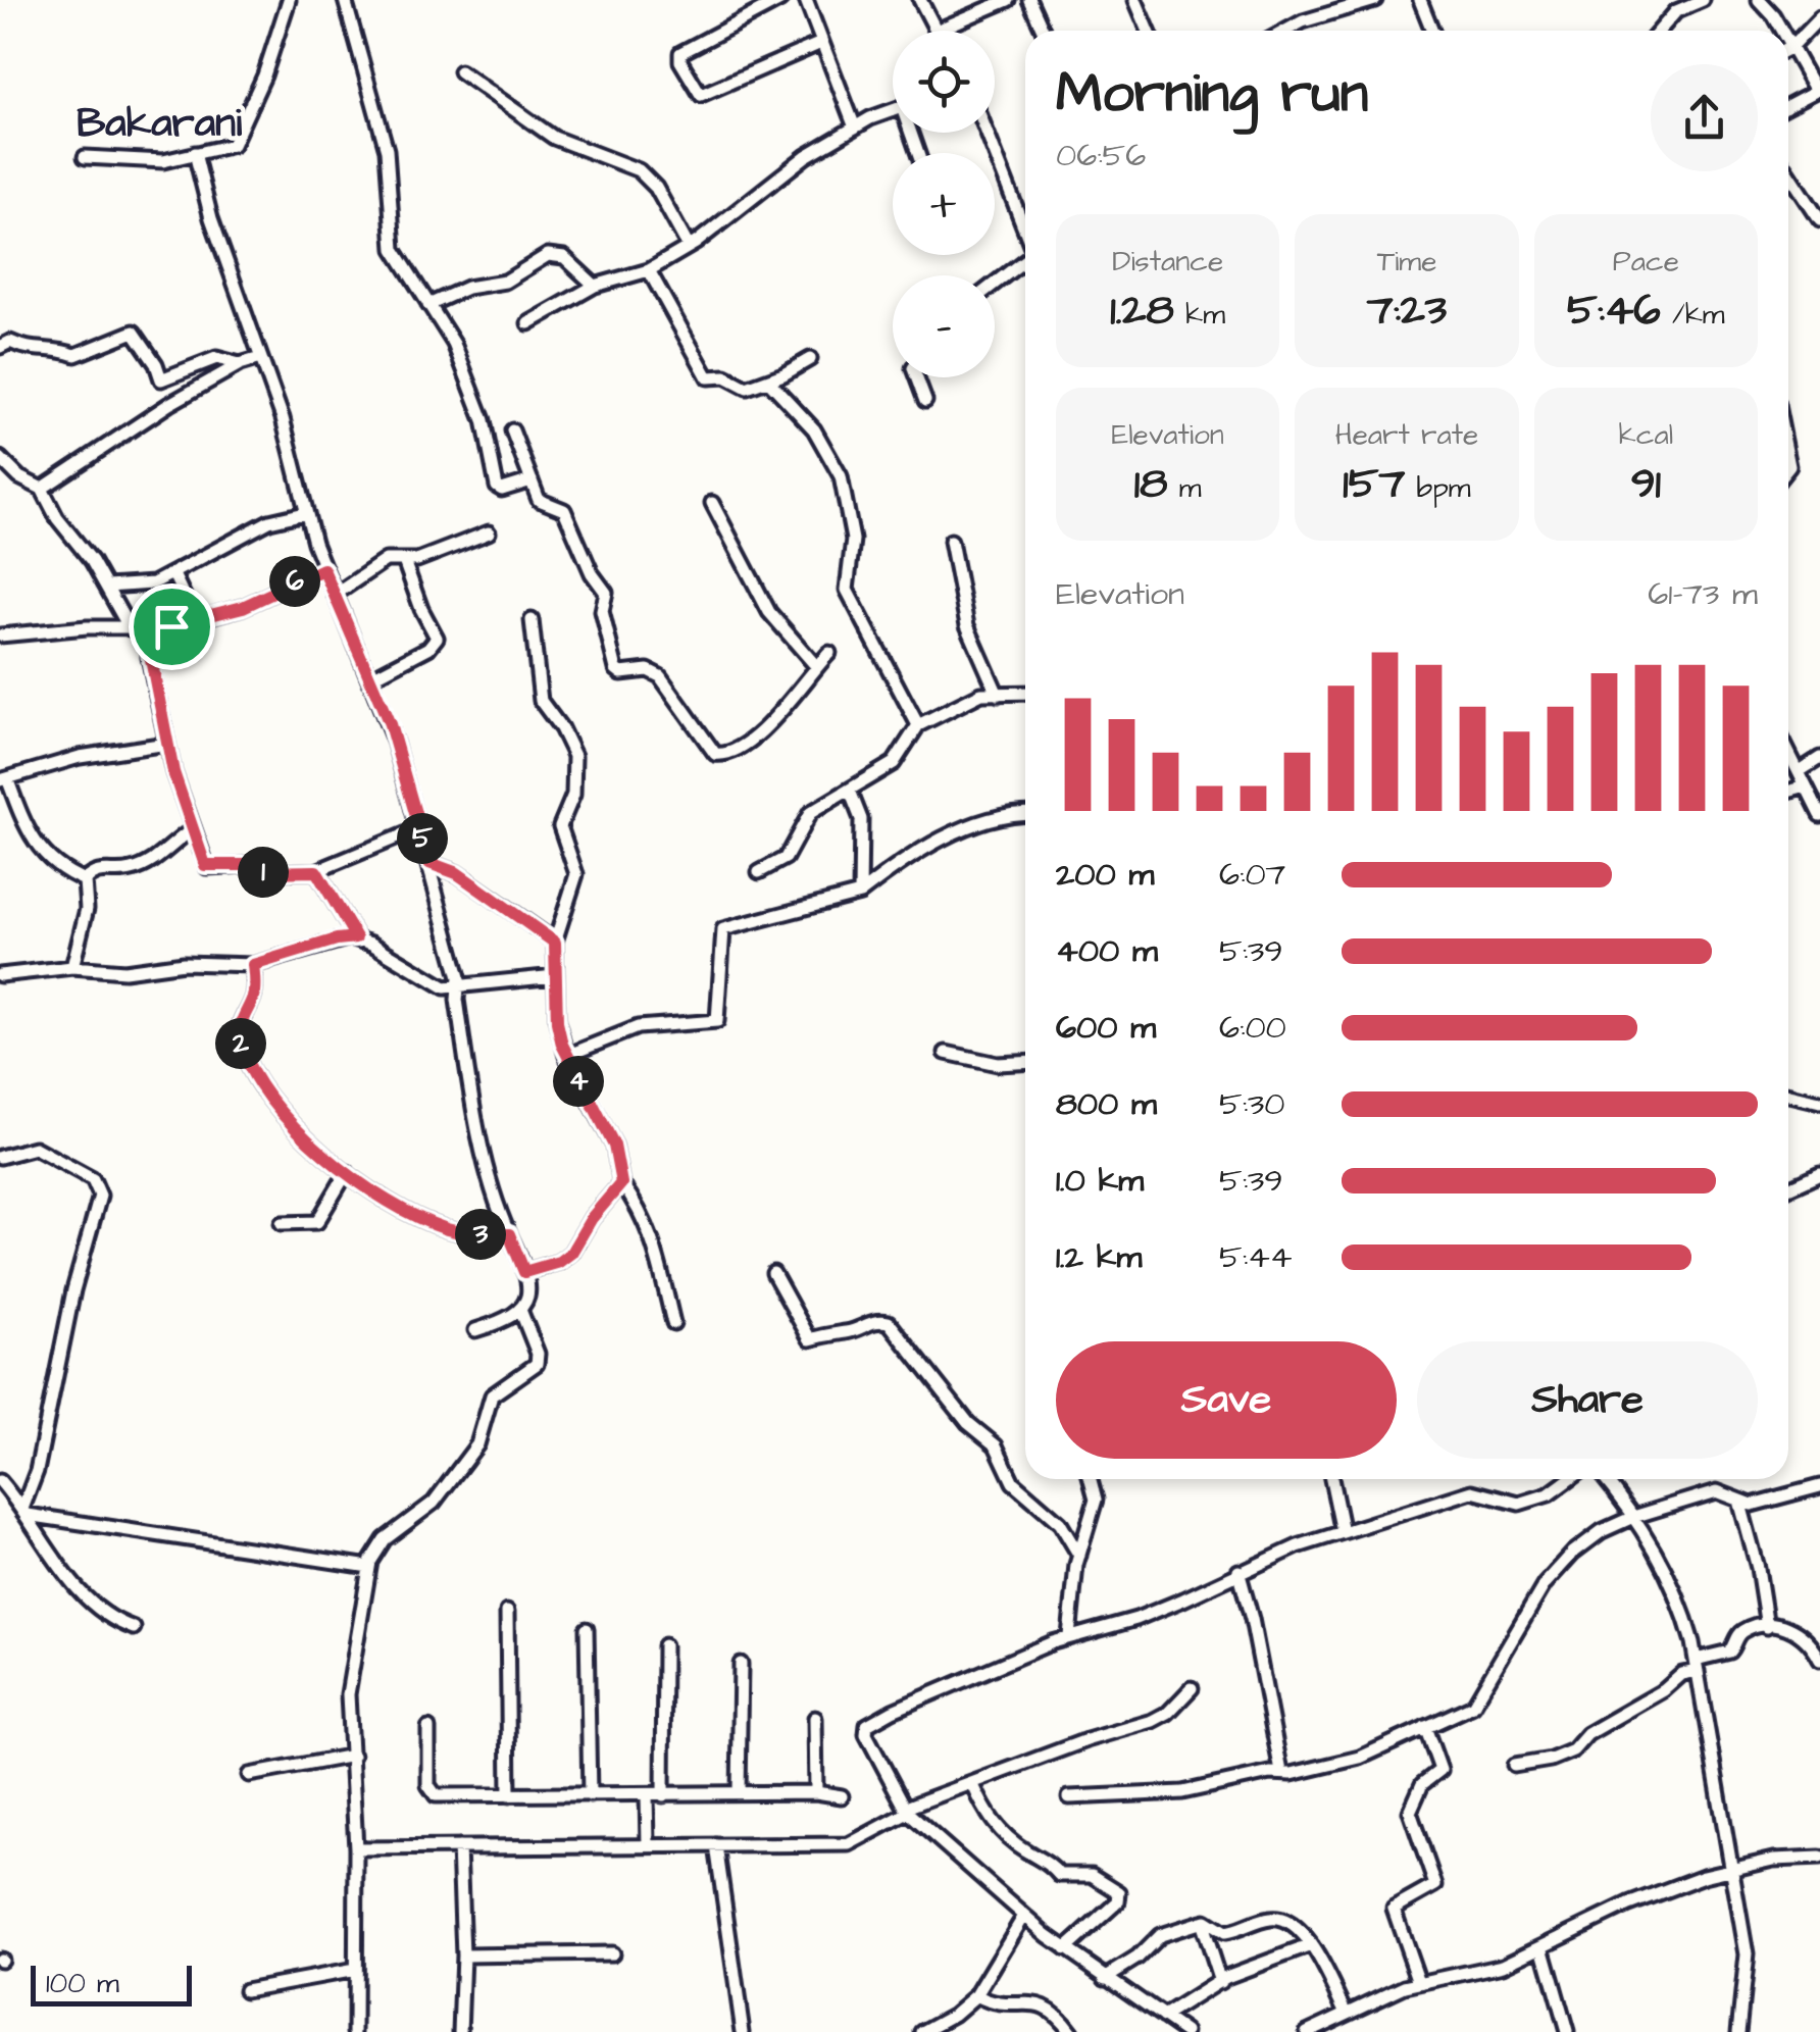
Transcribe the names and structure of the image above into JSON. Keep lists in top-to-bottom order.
{
  "districts": ["Bakarani"],
  "scale_bar": "100 m",
  "page": {
    "map_buttons": ["+", "−"],
    "heading": ["Morning run", "06:56"],
    "stats": [
      ["Distance", "1.28 km"],
      ["Time", "7:23"],
      ["Pace", "5:46 /km"],
      ["Elevation", "18 m"],
      ["Heart rate", "157 bpm"],
      ["kcal", "91"]
    ],
    "chart": ["Elevation", "61–73 m"],
    "pins": [
      "6",
      "5",
      "1",
      "2",
      "4",
      "3"
    ],
    "list": [
      {
        "name": "200 m",
        "note": "6:07"
      },
      {
        "name": "400 m",
        "note": "5:39"
      },
      {
        "name": "600 m",
        "note": "6:00"
      },
      {
        "name": "800 m",
        "note": "5:30"
      },
      {
        "name": "1.0 km",
        "note": "5:39"
      },
      {
        "name": "1.2 km",
        "note": "5:44"
      }
    ],
    "buttons": ["Save", "Share"],
    "scale": "100 m"
  }
}
